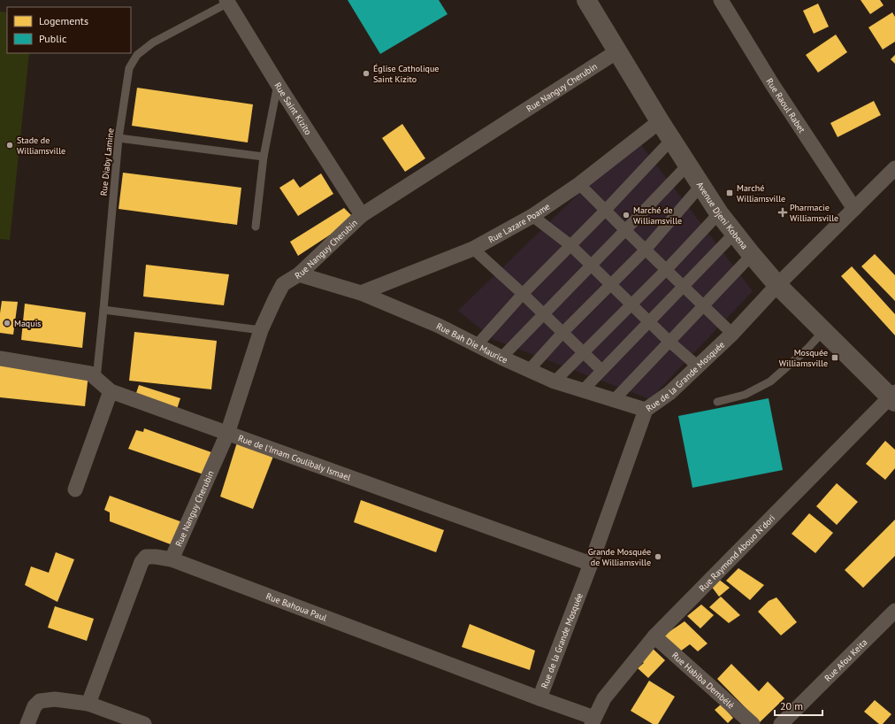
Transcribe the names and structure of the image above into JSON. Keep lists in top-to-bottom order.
{
  "streets": {
    "street": [
      "Rue Nanguy Cherubin",
      "Rue Raoul Rabet",
      "Rue Saint Kizito",
      "Avenue Djeni Kobena",
      "Rue Lazare Poame",
      "Rue Bah Die Maurice",
      "Rue de la Grande Mosquée",
      "Rue de l'Imam Coulibaly Ismael",
      "Rue Raymond Abouo N'dori",
      "Rue Bahoua Paul",
      "Rue Afou Keita",
      "Rue Habiba Dembélé"
    ],
    "lane": ["Rue Diaby Lamine"]
  },
  "crossings": [
    ["Rue Nanguy Cherubin", "Rue Saint Kizito"],
    ["Rue Nanguy Cherubin", "Avenue Djeni Kobena"],
    ["Rue Nanguy Cherubin", "Rue Bah Die Maurice"],
    ["Rue Nanguy Cherubin", "Rue de l'Imam Coulibaly Ismael"],
    ["Rue Nanguy Cherubin", "Rue Bahoua Paul"],
    ["Rue Raoul Rabet", "Rue de la Grande Mosquée"],
    ["Rue Saint Kizito", "Rue Diaby Lamine"],
    ["Rue Diaby Lamine", "Rue de l'Imam Coulibaly Ismael"],
    ["Avenue Djeni Kobena", "Rue Lazare Poame"],
    ["Avenue Djeni Kobena", "Rue de la Grande Mosquée"],
    ["Avenue Djeni Kobena", "Rue Raymond Abouo N'dori"],
    ["Rue Lazare Poame", "Rue Bah Die Maurice"],
    ["Rue Bah Die Maurice", "Rue de la Grande Mosquée"],
    ["Rue de la Grande Mosquée", "Rue de l'Imam Coulibaly Ismael"],
    ["Rue de la Grande Mosquée", "Rue Bahoua Paul"],
    ["Rue Raymond Abouo N'dori", "Rue Bahoua Paul"],
    ["Rue Raymond Abouo N'dori", "Rue Habiba Dembélé"]
  ],
  "places": {
    "other": [
      "Église Catholique Saint Kizito",
      "Stade de Williamsville",
      "Marché de Williamsville",
      "Maquis",
      "Grande Mosquée de Williamsville"
    ],
    "transit": ["Marché Williamsville", "Mosquée Williamsville"],
    "health": ["Pharmacie Williamsville"]
  },
  "legend": ["Logements", "Public"],
  "scale_bar": "20 m"
}
